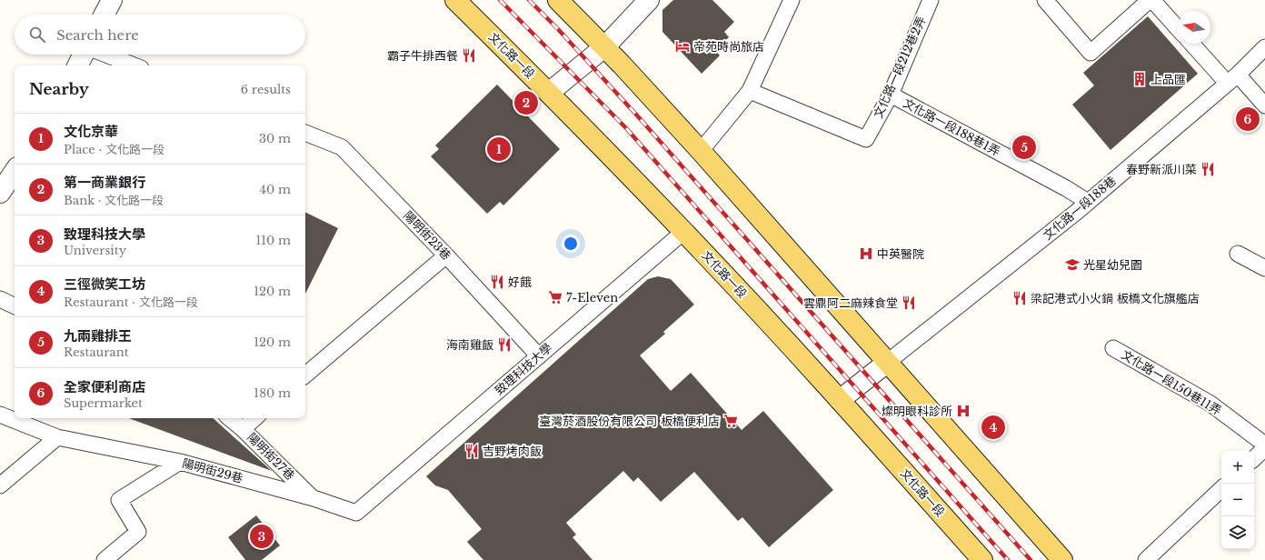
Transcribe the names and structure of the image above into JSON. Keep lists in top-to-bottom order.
{
  "streets": {
    "main road": ["文化路一段"],
    "lane": [
      "文化路一段212巷2弄",
      "文化路一段188巷1弄",
      "文化路一段188巷",
      "陽明街23巷",
      "致理科技大學",
      "文化路一段150巷11弄",
      "陽明街27巷",
      "陽明街29巷"
    ]
  },
  "crossings": [
    ["文化路一段", "致理科技大學"],
    ["文化路一段212巷2弄", "文化路一段188巷1弄"],
    ["文化路一段188巷1弄", "文化路一段188巷"],
    ["陽明街23巷", "致理科技大學"],
    ["致理科技大學", "陽明街29巷"],
    ["陽明街27巷", "陽明街29巷"]
  ],
  "places": {
    "hotel": ["帝苑時尚旅店"],
    "restaurant": [
      "霸子牛排西餐",
      "春野新派川菜",
      "好餓",
      "梁記港式小火鍋 板橋文化旗艦店",
      "雲鼎阿二麻辣食堂",
      "海南雞飯",
      "吉野烤肉飯"
    ],
    "building": ["上品匯"],
    "hospital": ["中英醫院", "燦明眼科診所"],
    "school or university": ["光星幼兒園"],
    "supermarket": ["7-Eleven", "臺灣菸酒股份有限公司 板橋便利店"]
  },
  "north": "left",
  "page": {
    "search": "Search here",
    "heading": ["Nearby", "6 results"],
    "pins": [
      "2",
      "6",
      "5",
      "1",
      "4",
      "3"
    ],
    "list": [
      {
        "mark": "1",
        "name": "文化京華",
        "note": "Place · 文化路一段",
        "value": "30 m"
      },
      {
        "mark": "2",
        "name": "第一商業銀行",
        "note": "Bank · 文化路一段",
        "value": "40 m"
      },
      {
        "mark": "3",
        "name": "致理科技大學",
        "note": "University",
        "value": "110 m"
      },
      {
        "mark": "4",
        "name": "三徑微笑工坊",
        "note": "Restaurant · 文化路一段",
        "value": "120 m"
      },
      {
        "mark": "5",
        "name": "九兩雞排王",
        "note": "Restaurant",
        "value": "120 m"
      },
      {
        "mark": "6",
        "name": "全家便利商店",
        "note": "Supermarket",
        "value": "180 m"
      }
    ],
    "map_buttons": ["+", "−"]
  }
}
